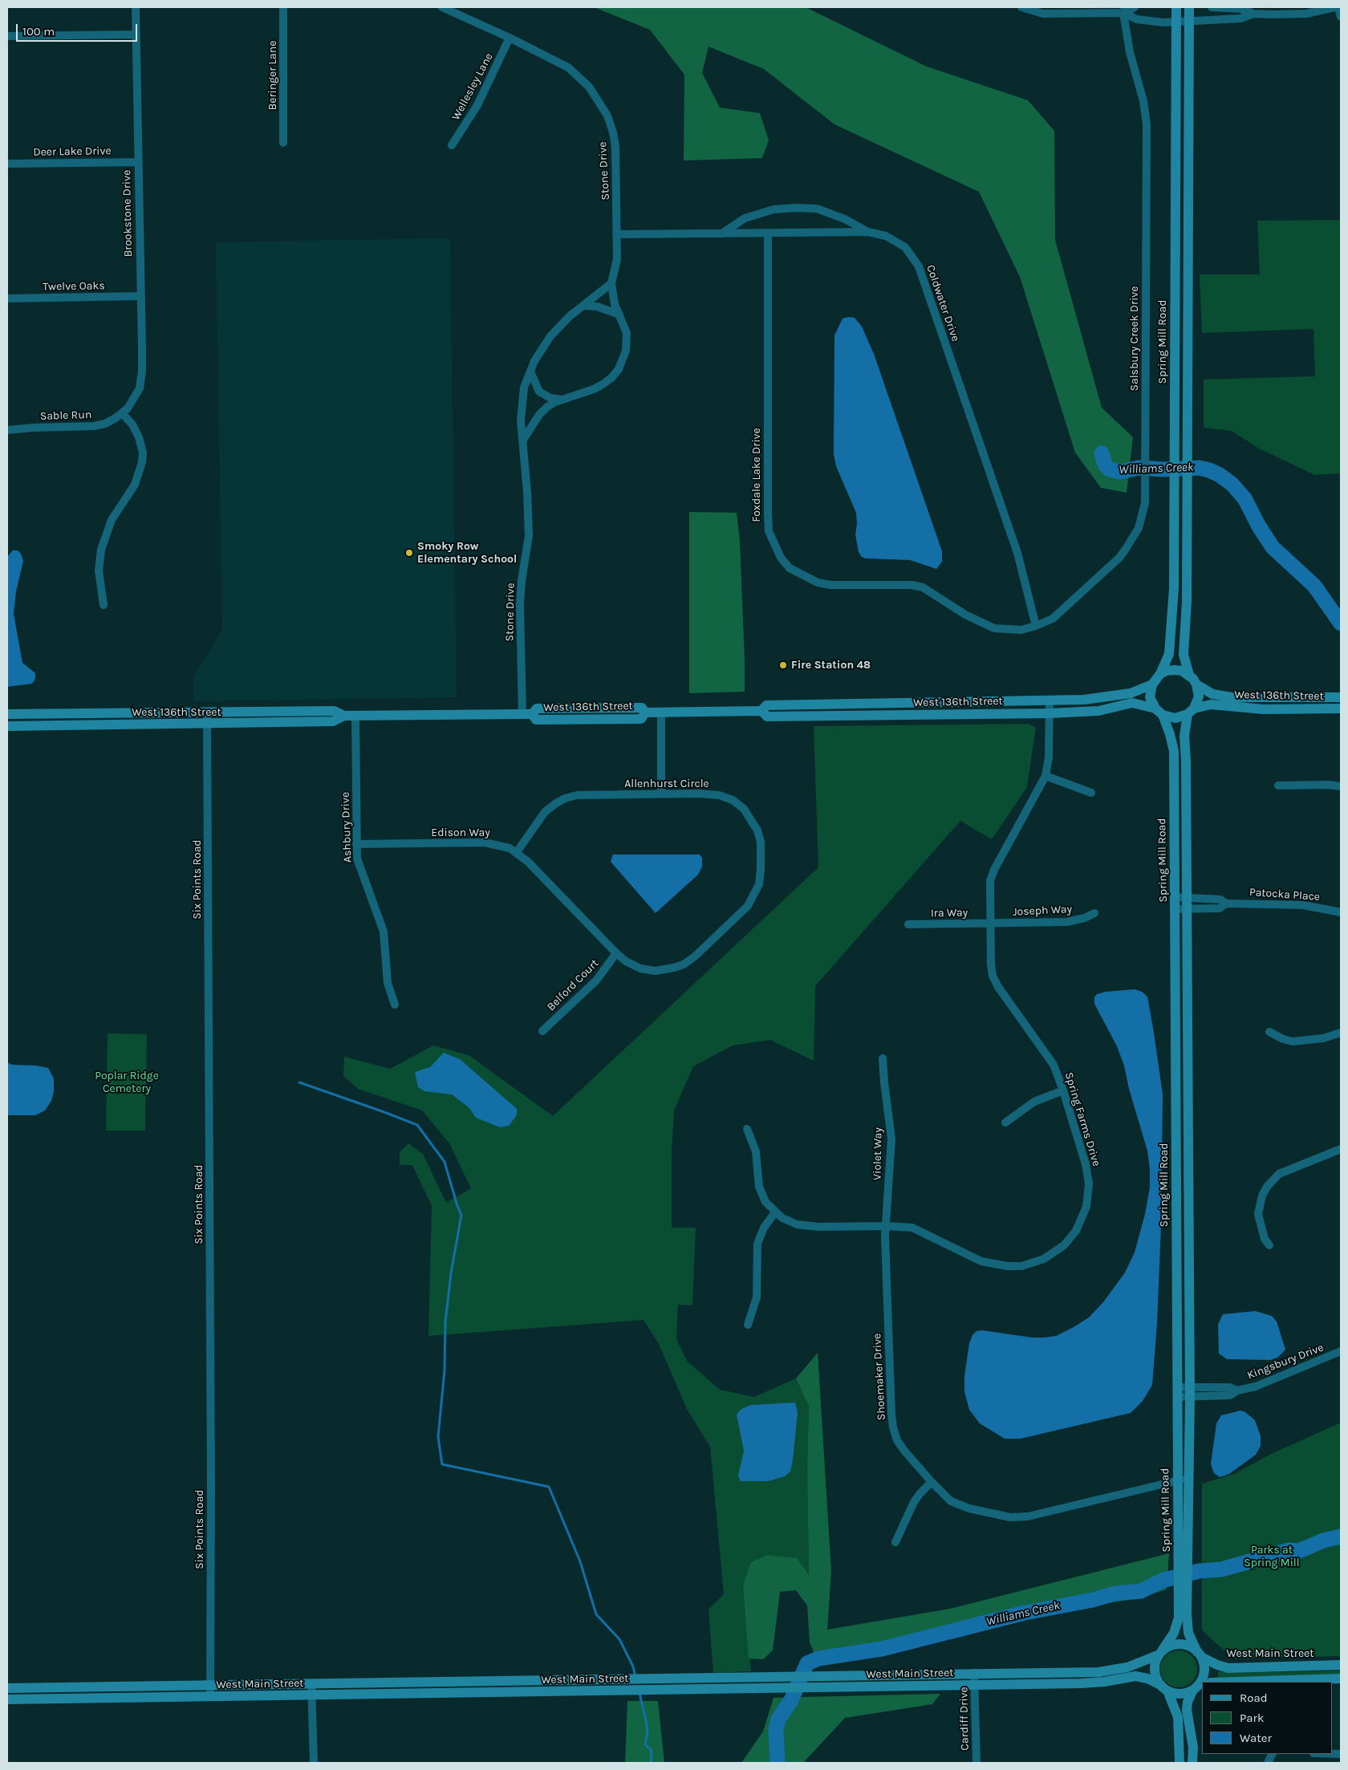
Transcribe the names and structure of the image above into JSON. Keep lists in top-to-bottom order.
{
  "streets": {
    "street": [
      "Beringer Lane",
      "Wellesley Lane",
      "Deer Lake Drive",
      "Stone Drive",
      "Brookstone Drive",
      "Twelve Oaks",
      "Coldwater Drive",
      "Salsbury Creek Drive",
      "Spring Mill Road",
      "Sable Run",
      "Foxdale Lake Drive",
      "West 136th Street",
      "Allenhurst Circle",
      "Ashbury Drive",
      "Edison Way",
      "Six Points Road",
      "Patocka Place",
      "Joseph Way",
      "Ira Way",
      "Belford Court",
      "Spring Farms Drive",
      "Violet Way",
      "Kingsbury Drive",
      "Shoemaker Drive",
      "West Main Street",
      "Cardiff Drive"
    ]
  },
  "crossings": [
    ["Wellesley Lane", "Stone Drive"],
    ["Deer Lake Drive", "Brookstone Drive"],
    ["Stone Drive", "Coldwater Drive"],
    ["Stone Drive", "West 136th Street"],
    ["Brookstone Drive", "Twelve Oaks"],
    ["Brookstone Drive", "Sable Run"],
    ["Coldwater Drive", "Salsbury Creek Drive"],
    ["Coldwater Drive", "Foxdale Lake Drive"],
    ["Salsbury Creek Drive", "Foxdale Lake Drive"],
    ["Spring Mill Road", "West 136th Street"],
    ["Spring Mill Road", "Patocka Place"],
    ["Spring Mill Road", "Kingsbury Drive"],
    ["Spring Mill Road", "Shoemaker Drive"],
    ["Spring Mill Road", "West Main Street"],
    ["West 136th Street", "Ashbury Drive"],
    ["West 136th Street", "Six Points Road"],
    ["West 136th Street", "Spring Farms Drive"],
    ["Allenhurst Circle", "Edison Way"],
    ["Allenhurst Circle", "Belford Court"],
    ["Ashbury Drive", "Edison Way"],
    ["Edison Way", "Belford Court"],
    ["Six Points Road", "West Main Street"],
    ["Joseph Way", "Ira Way"],
    ["Joseph Way", "Spring Farms Drive"],
    ["Ira Way", "Spring Farms Drive"],
    ["Spring Farms Drive", "Violet Way"],
    ["Spring Farms Drive", "Shoemaker Drive"],
    ["Violet Way", "Shoemaker Drive"],
    ["West Main Street", "Cardiff Drive"]
  ],
  "water": ["Williams Creek"],
  "parks": ["Poplar Ridge Cemetery", "Parks at Spring Mill"],
  "places": ["Smoky Row Elementary School", "Fire Station 48"],
  "legend": ["Road", "Park", "Water"],
  "scale_bar": "100 m"
}
